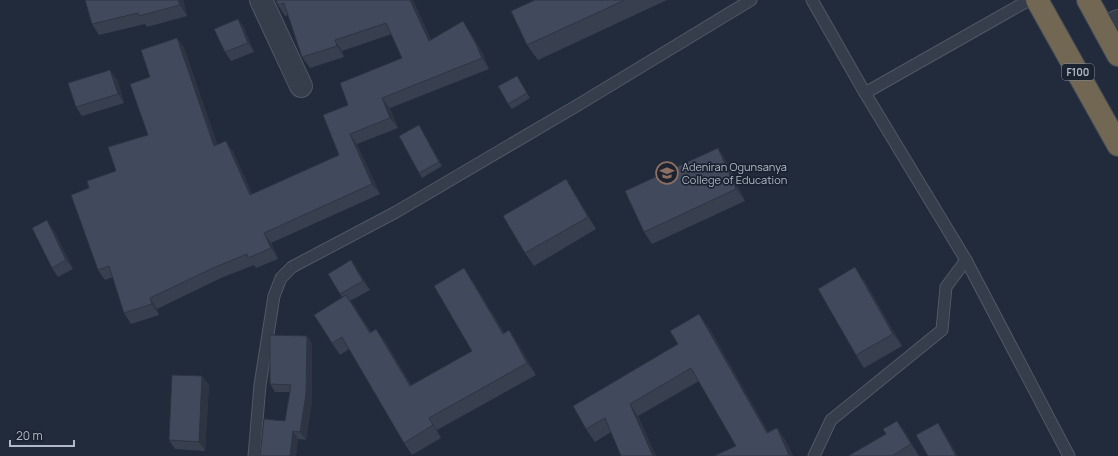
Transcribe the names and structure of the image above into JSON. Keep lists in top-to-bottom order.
{
  "streets": {
    "highway": ["F100"]
  },
  "places": {
    "school or university": ["Adeniran Ogunsanya College of Education"]
  },
  "scale_bar": "20 m"
}
